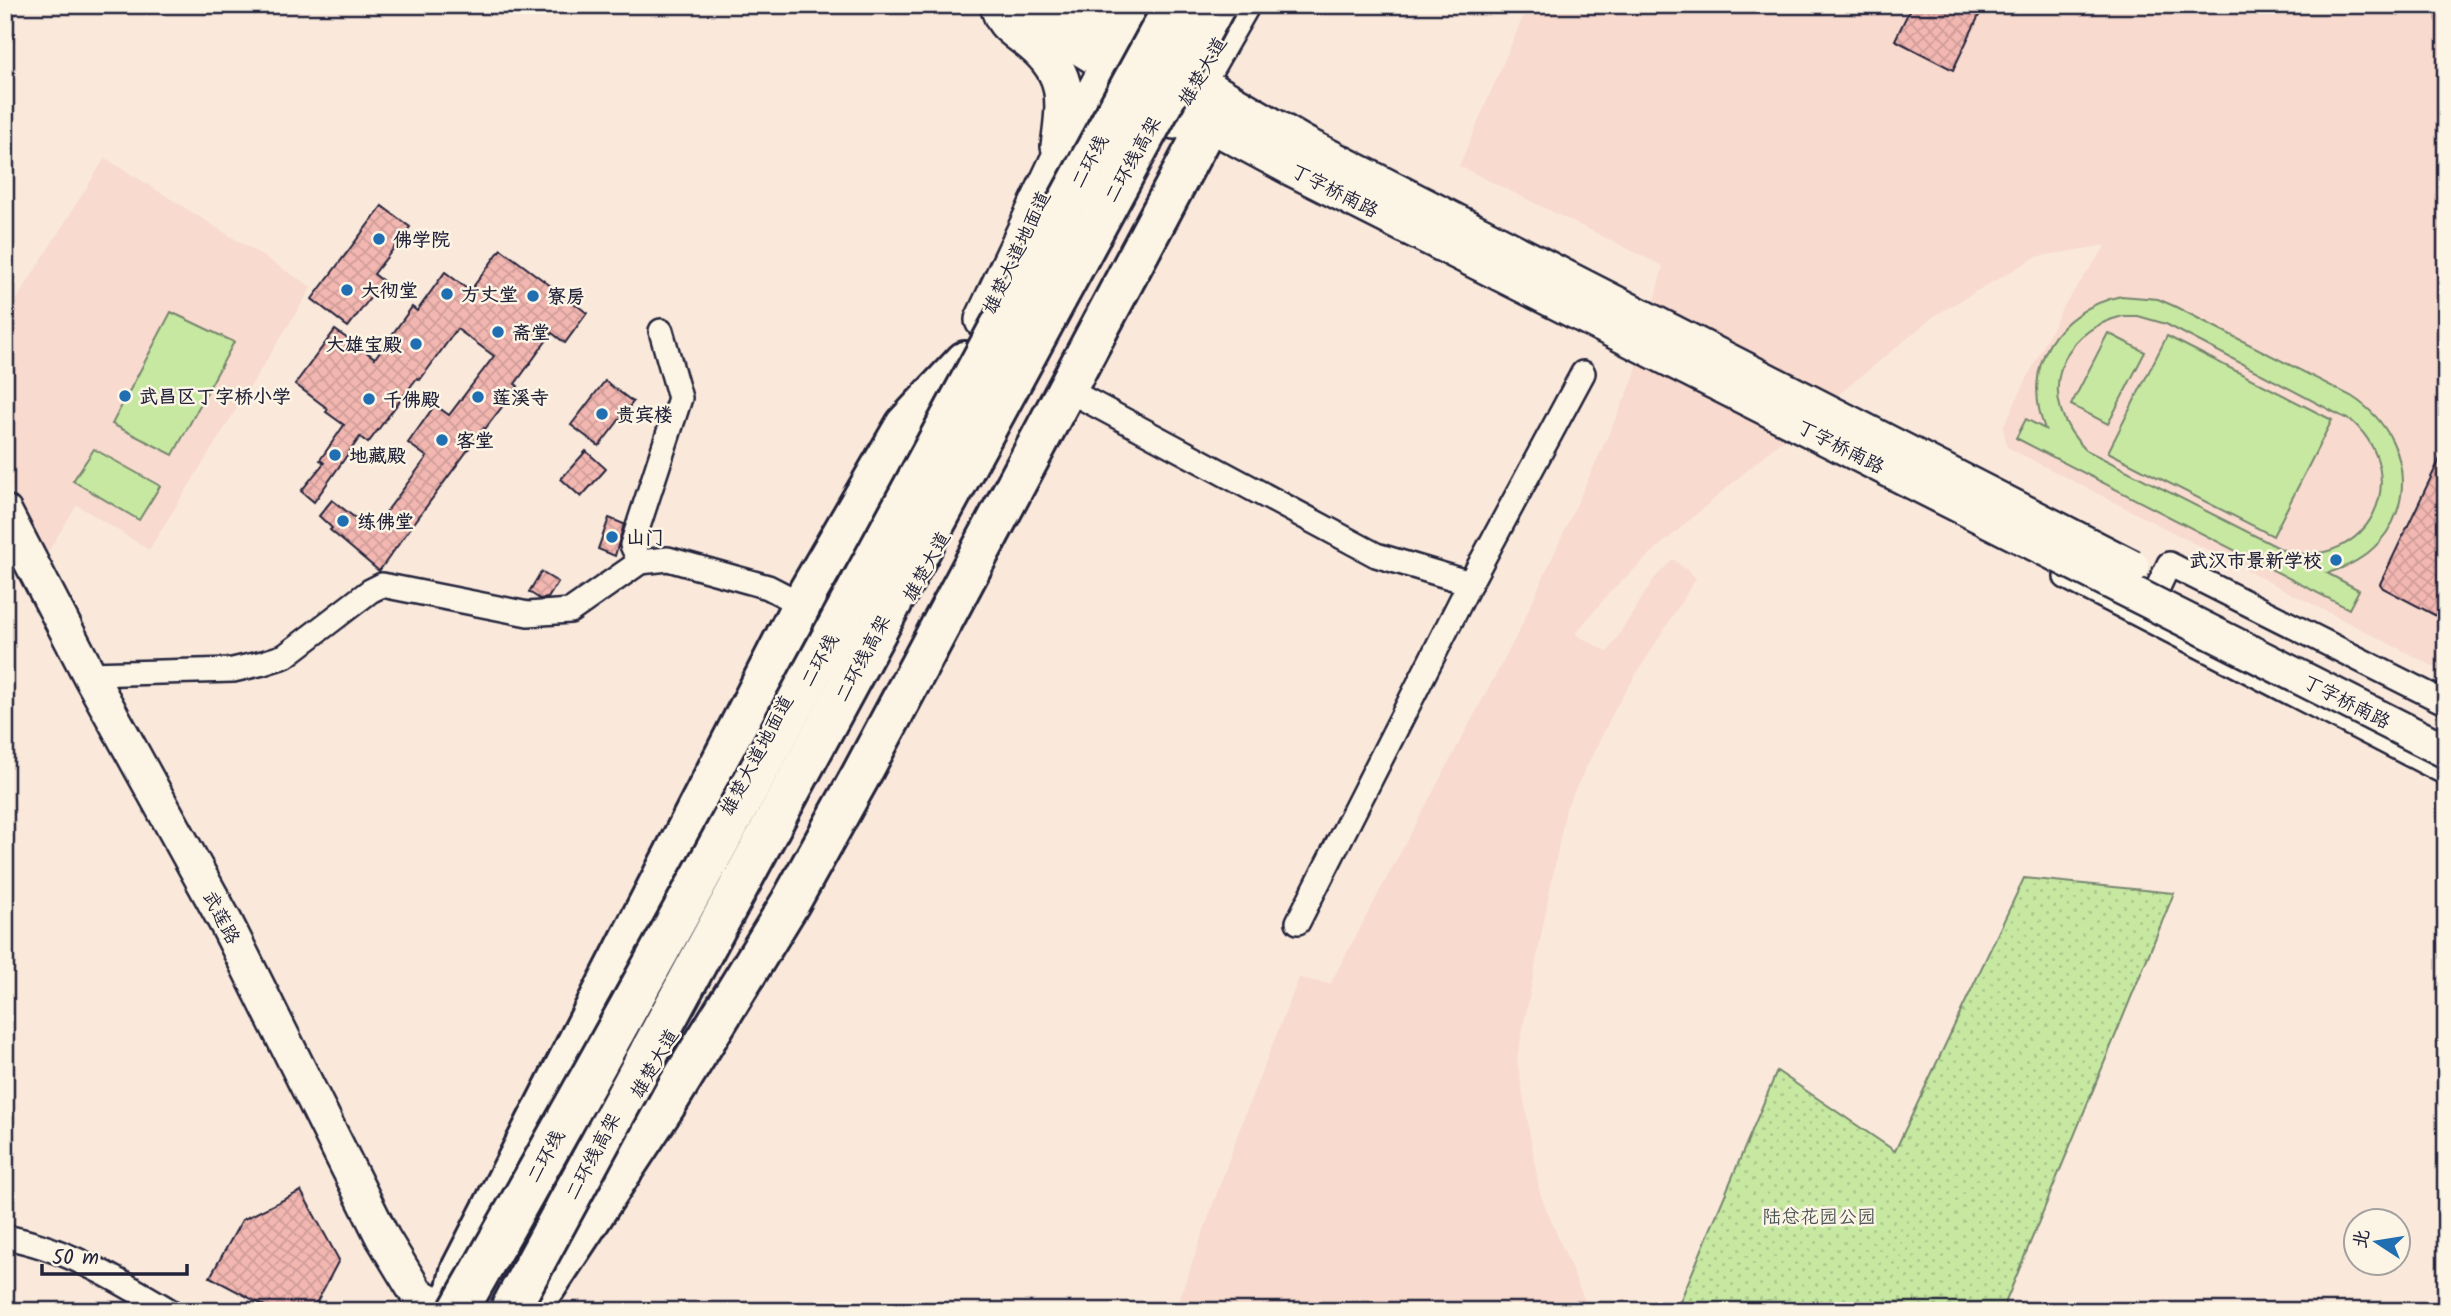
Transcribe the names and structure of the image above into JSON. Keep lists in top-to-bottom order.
{
  "streets": {
    "highway": ["二环线高架", "二环线"],
    "main road": [
      "雄楚大道",
      "丁字桥南路",
      "雄楚大道地面道",
      "武莲路"
    ]
  },
  "crossings": [
    ["雄楚大道", "二环线高架"],
    ["雄楚大道", "丁字桥南路"],
    ["丁字桥南路", "雄楚大道地面道"],
    ["雄楚大道地面道", "武莲路"]
  ],
  "parks": ["陆总花园公园"],
  "places": [
    "佛学院",
    "大彻堂",
    "方丈堂",
    "寮房",
    "斋堂",
    "大雄宝殿",
    "武昌区丁字桥小学",
    "莲溪寺",
    "千佛殿",
    "贵宾楼",
    "客堂",
    "地藏殿",
    "练佛堂",
    "山门",
    "武汉市景新学校"
  ],
  "scale_bar": "50 m",
  "north": "left"
}
